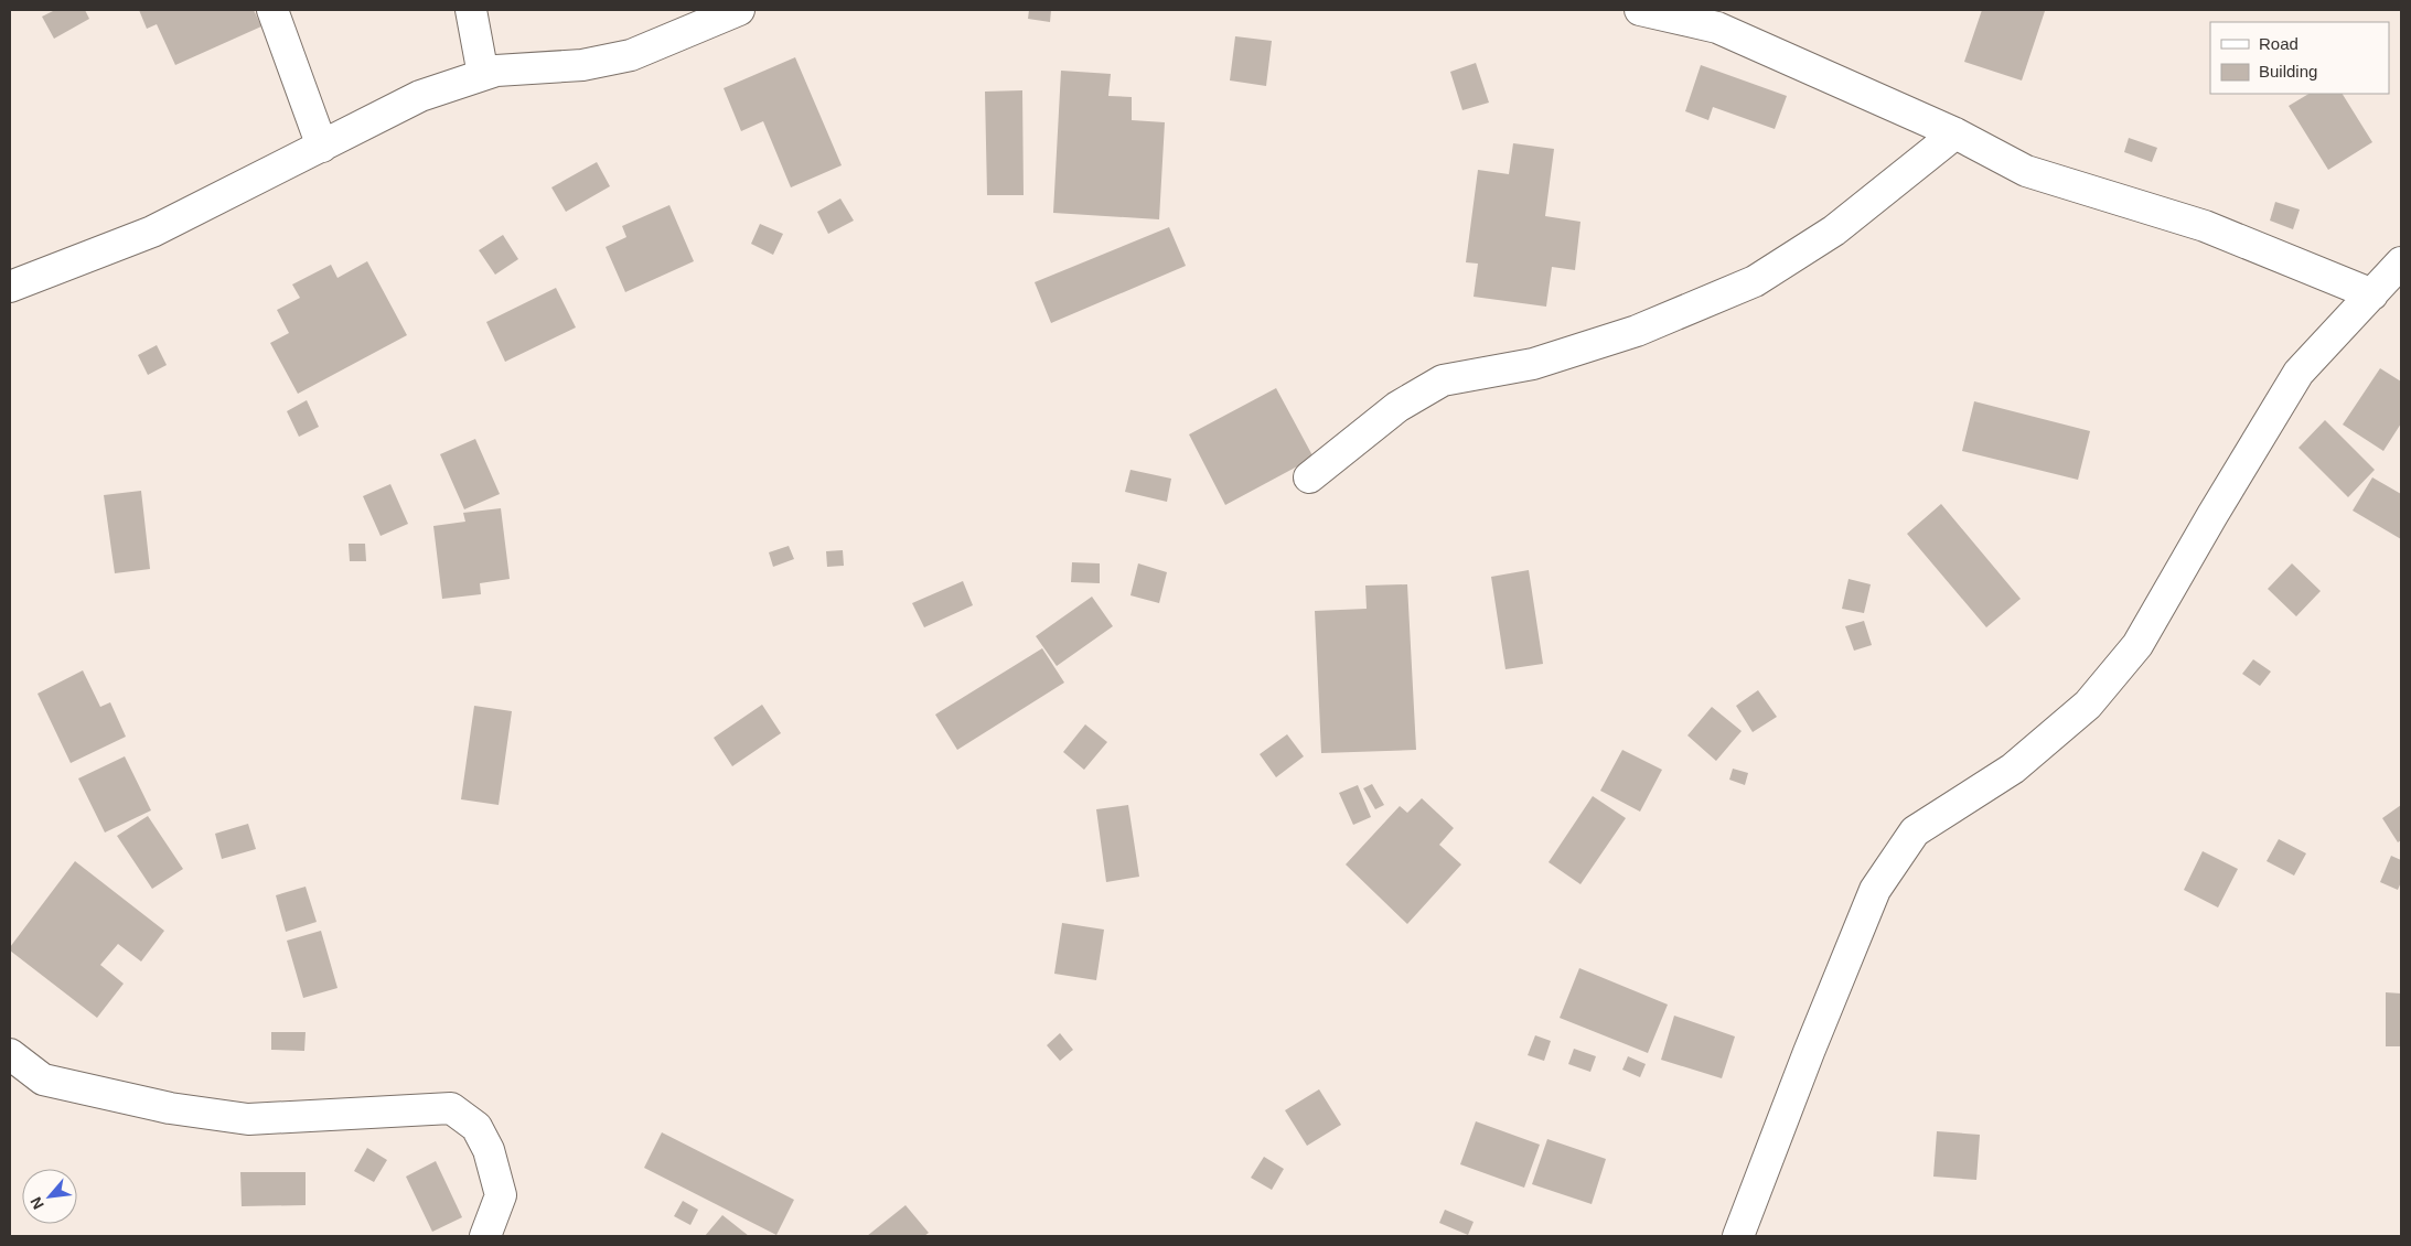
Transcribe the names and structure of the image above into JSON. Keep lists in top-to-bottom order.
{
  "legend": ["Road", "Building"],
  "north": "bottom left"
}
